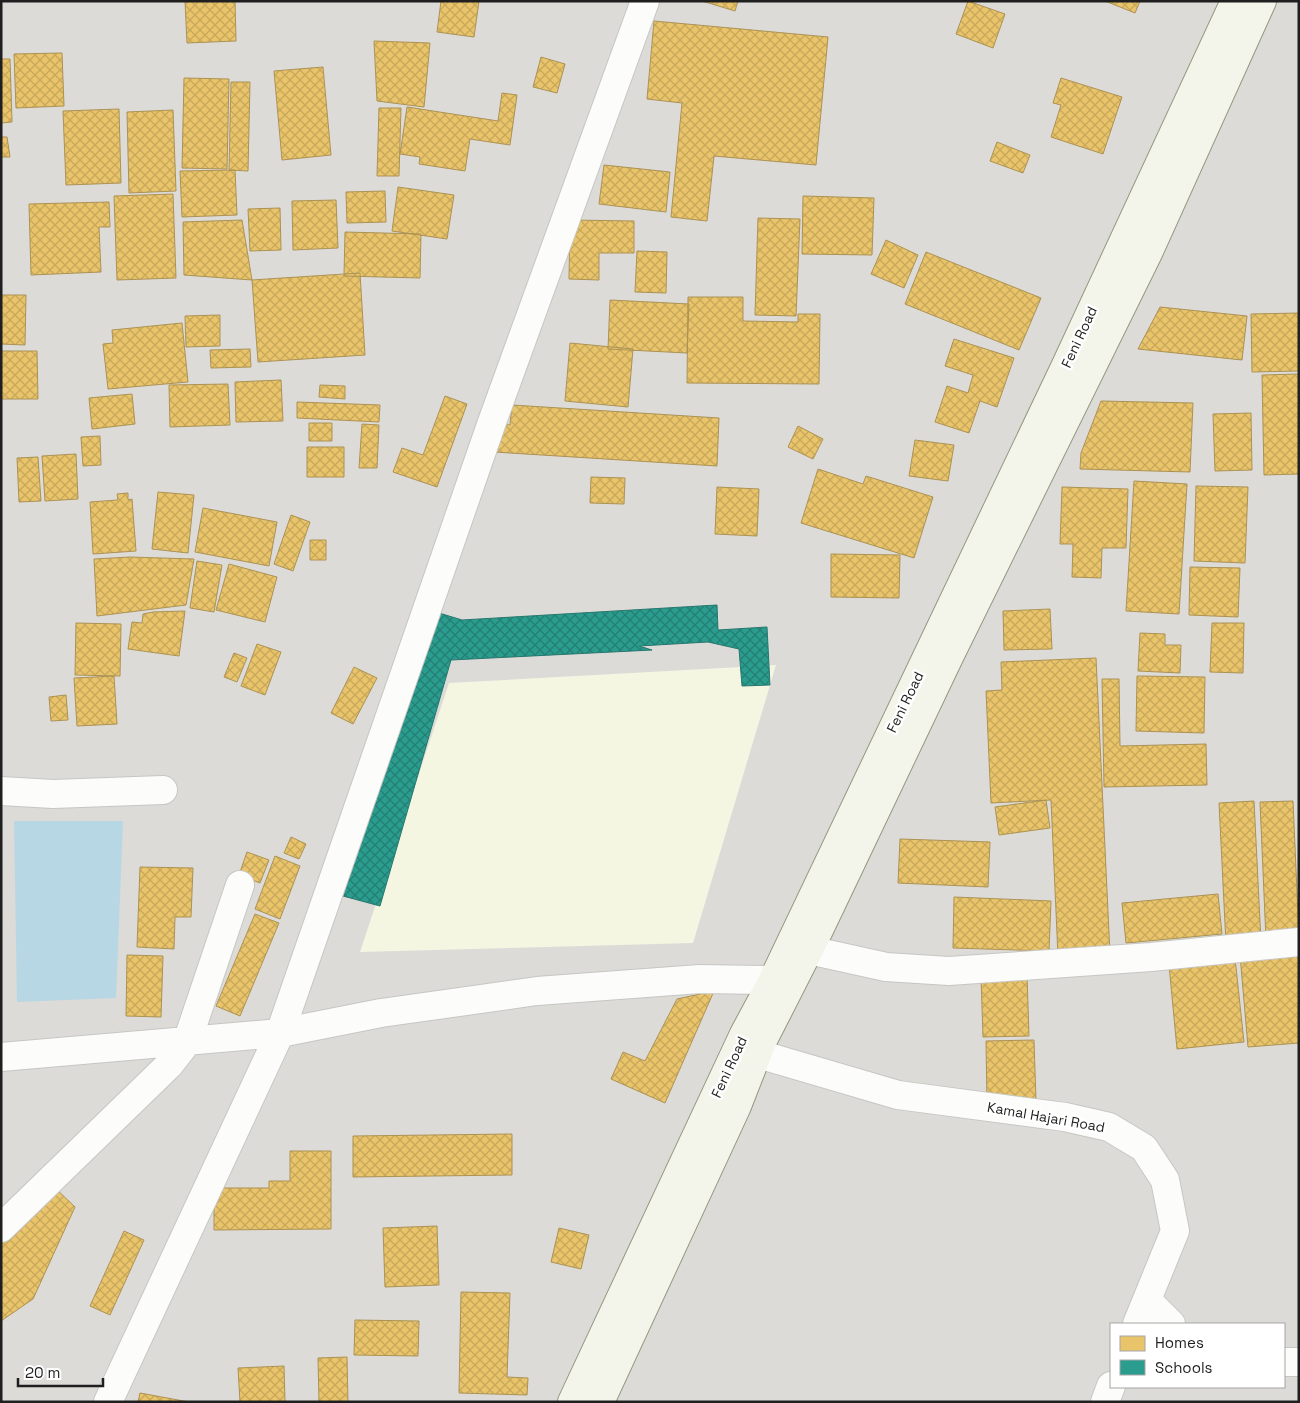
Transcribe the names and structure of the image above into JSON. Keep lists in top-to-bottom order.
{
  "streets": {
    "main road": ["Feni Road"],
    "street": ["Kamal Hajari Road"]
  },
  "legend": ["Homes", "Schools"],
  "scale_bar": "20 m"
}
